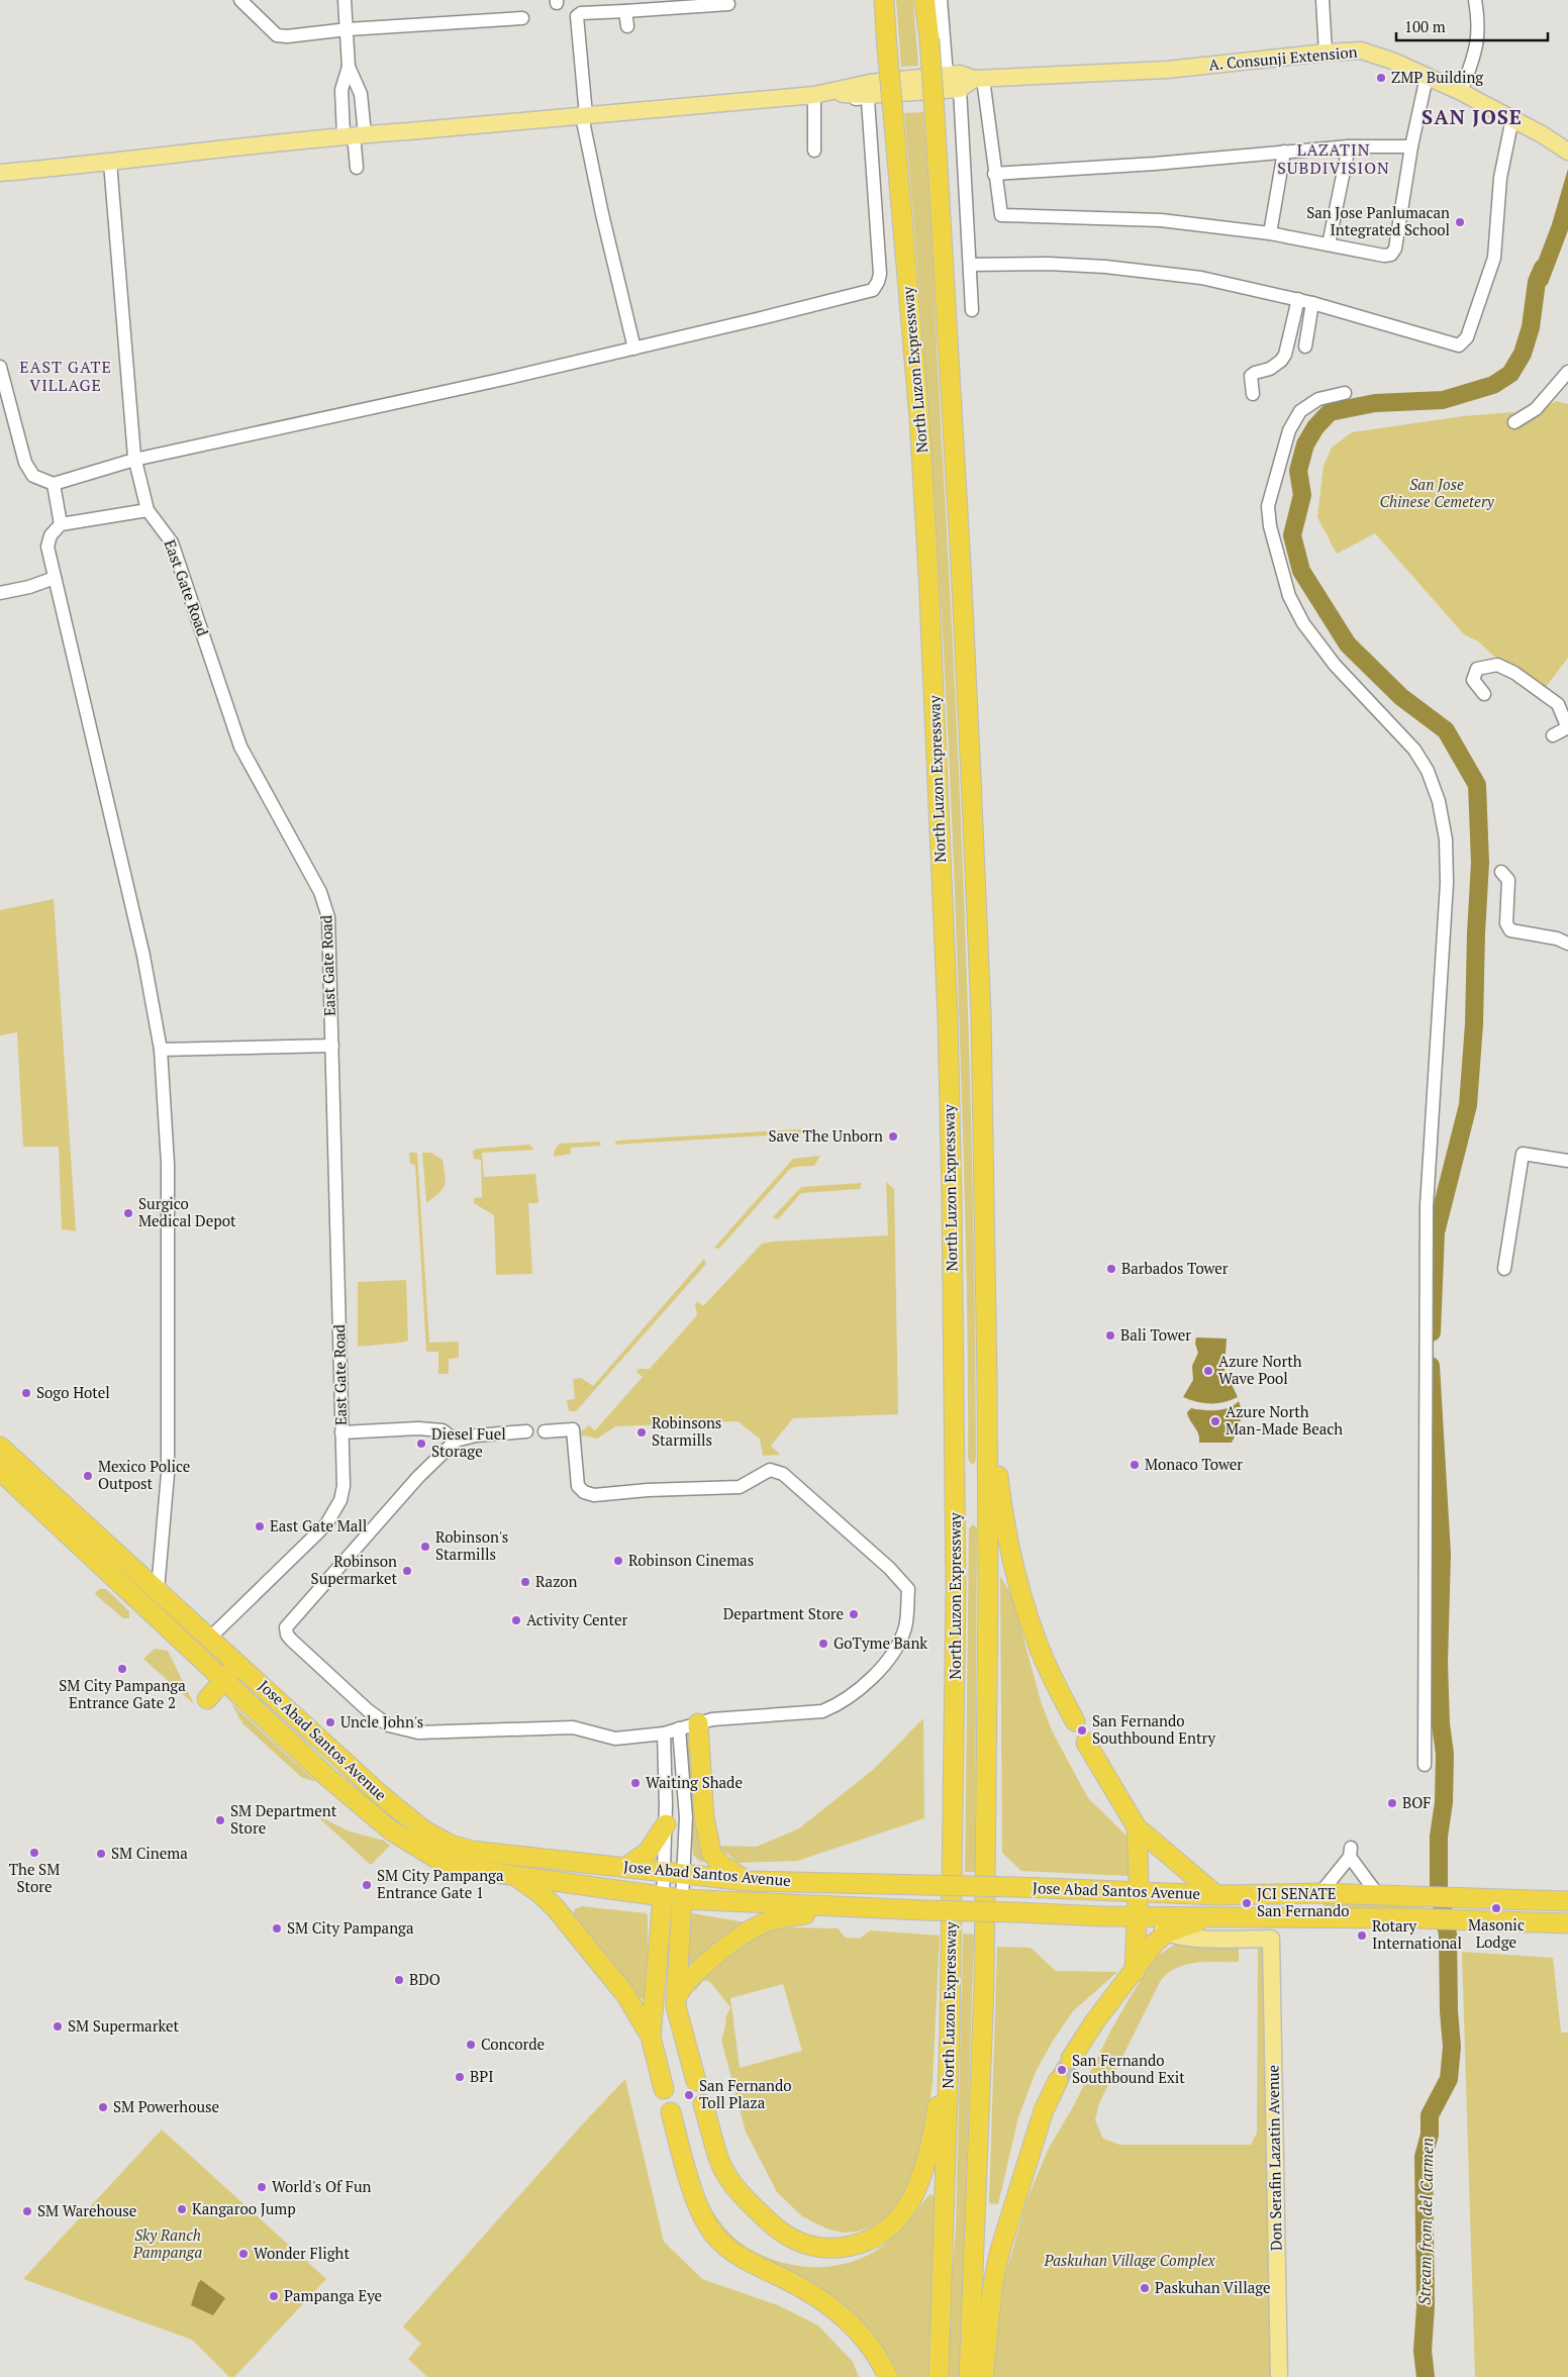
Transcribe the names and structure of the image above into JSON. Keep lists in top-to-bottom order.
{
  "streets": {
    "highway": ["North Luzon Expressway", "Jose Abad Santos Avenue"],
    "main road": ["A. Consunji Extension", "Don Serafin Lazatin Avenue"],
    "street": ["East Gate Road"]
  },
  "crossings": [
    ["East Gate Road", "Jose Abad Santos Avenue"]
  ],
  "districts": ["SAN JOSE", "LAZATIN SUBDIVISION", "EAST GATE VILLAGE"],
  "water": ["Stream from del Carmen"],
  "parks": ["San Jose Chinese Cemetery", "Sky Ranch Pampanga", "Paskuhan Village Complex"],
  "places": [
    "ZMP Building",
    "San Jose Panlumacan Integrated School",
    "Save The Unborn",
    "Surgico Medical Depot",
    "Barbados Tower",
    "Bali Tower",
    "Azure North Wave Pool",
    "Sogo Hotel",
    "Azure North Man-Made Beach",
    "Robinsons Starmills",
    "Diesel Fuel Storage",
    "Monaco Tower",
    "Mexico Police Outpost",
    "East Gate Mall",
    "Robinson's Starmills",
    "Robinson Cinemas",
    "Robinson Supermarket",
    "Razon",
    "Department Store",
    "Activity Center",
    "GoTyme Bank",
    "SM City Pampanga Entrance Gate 2",
    "Uncle John's",
    "San Fernando Southbound Entry",
    "Waiting Shade",
    "BOF",
    "SM Department Store",
    "The SM Store",
    "SM Cinema",
    "SM City Pampanga Entrance Gate 1",
    "JCI SENATE San Fernando",
    "Masonic Lodge",
    "SM City Pampanga",
    "Rotary International",
    "BDO",
    "SM Supermarket",
    "Concorde",
    "San Fernando Southbound Exit",
    "BPI",
    "San Fernando Toll Plaza",
    "SM Powerhouse",
    "World's Of Fun",
    "Kangaroo Jump",
    "SM Warehouse",
    "Wonder Flight",
    "Paskuhan Village",
    "Pampanga Eye"
  ],
  "scale_bar": "100 m"
}
